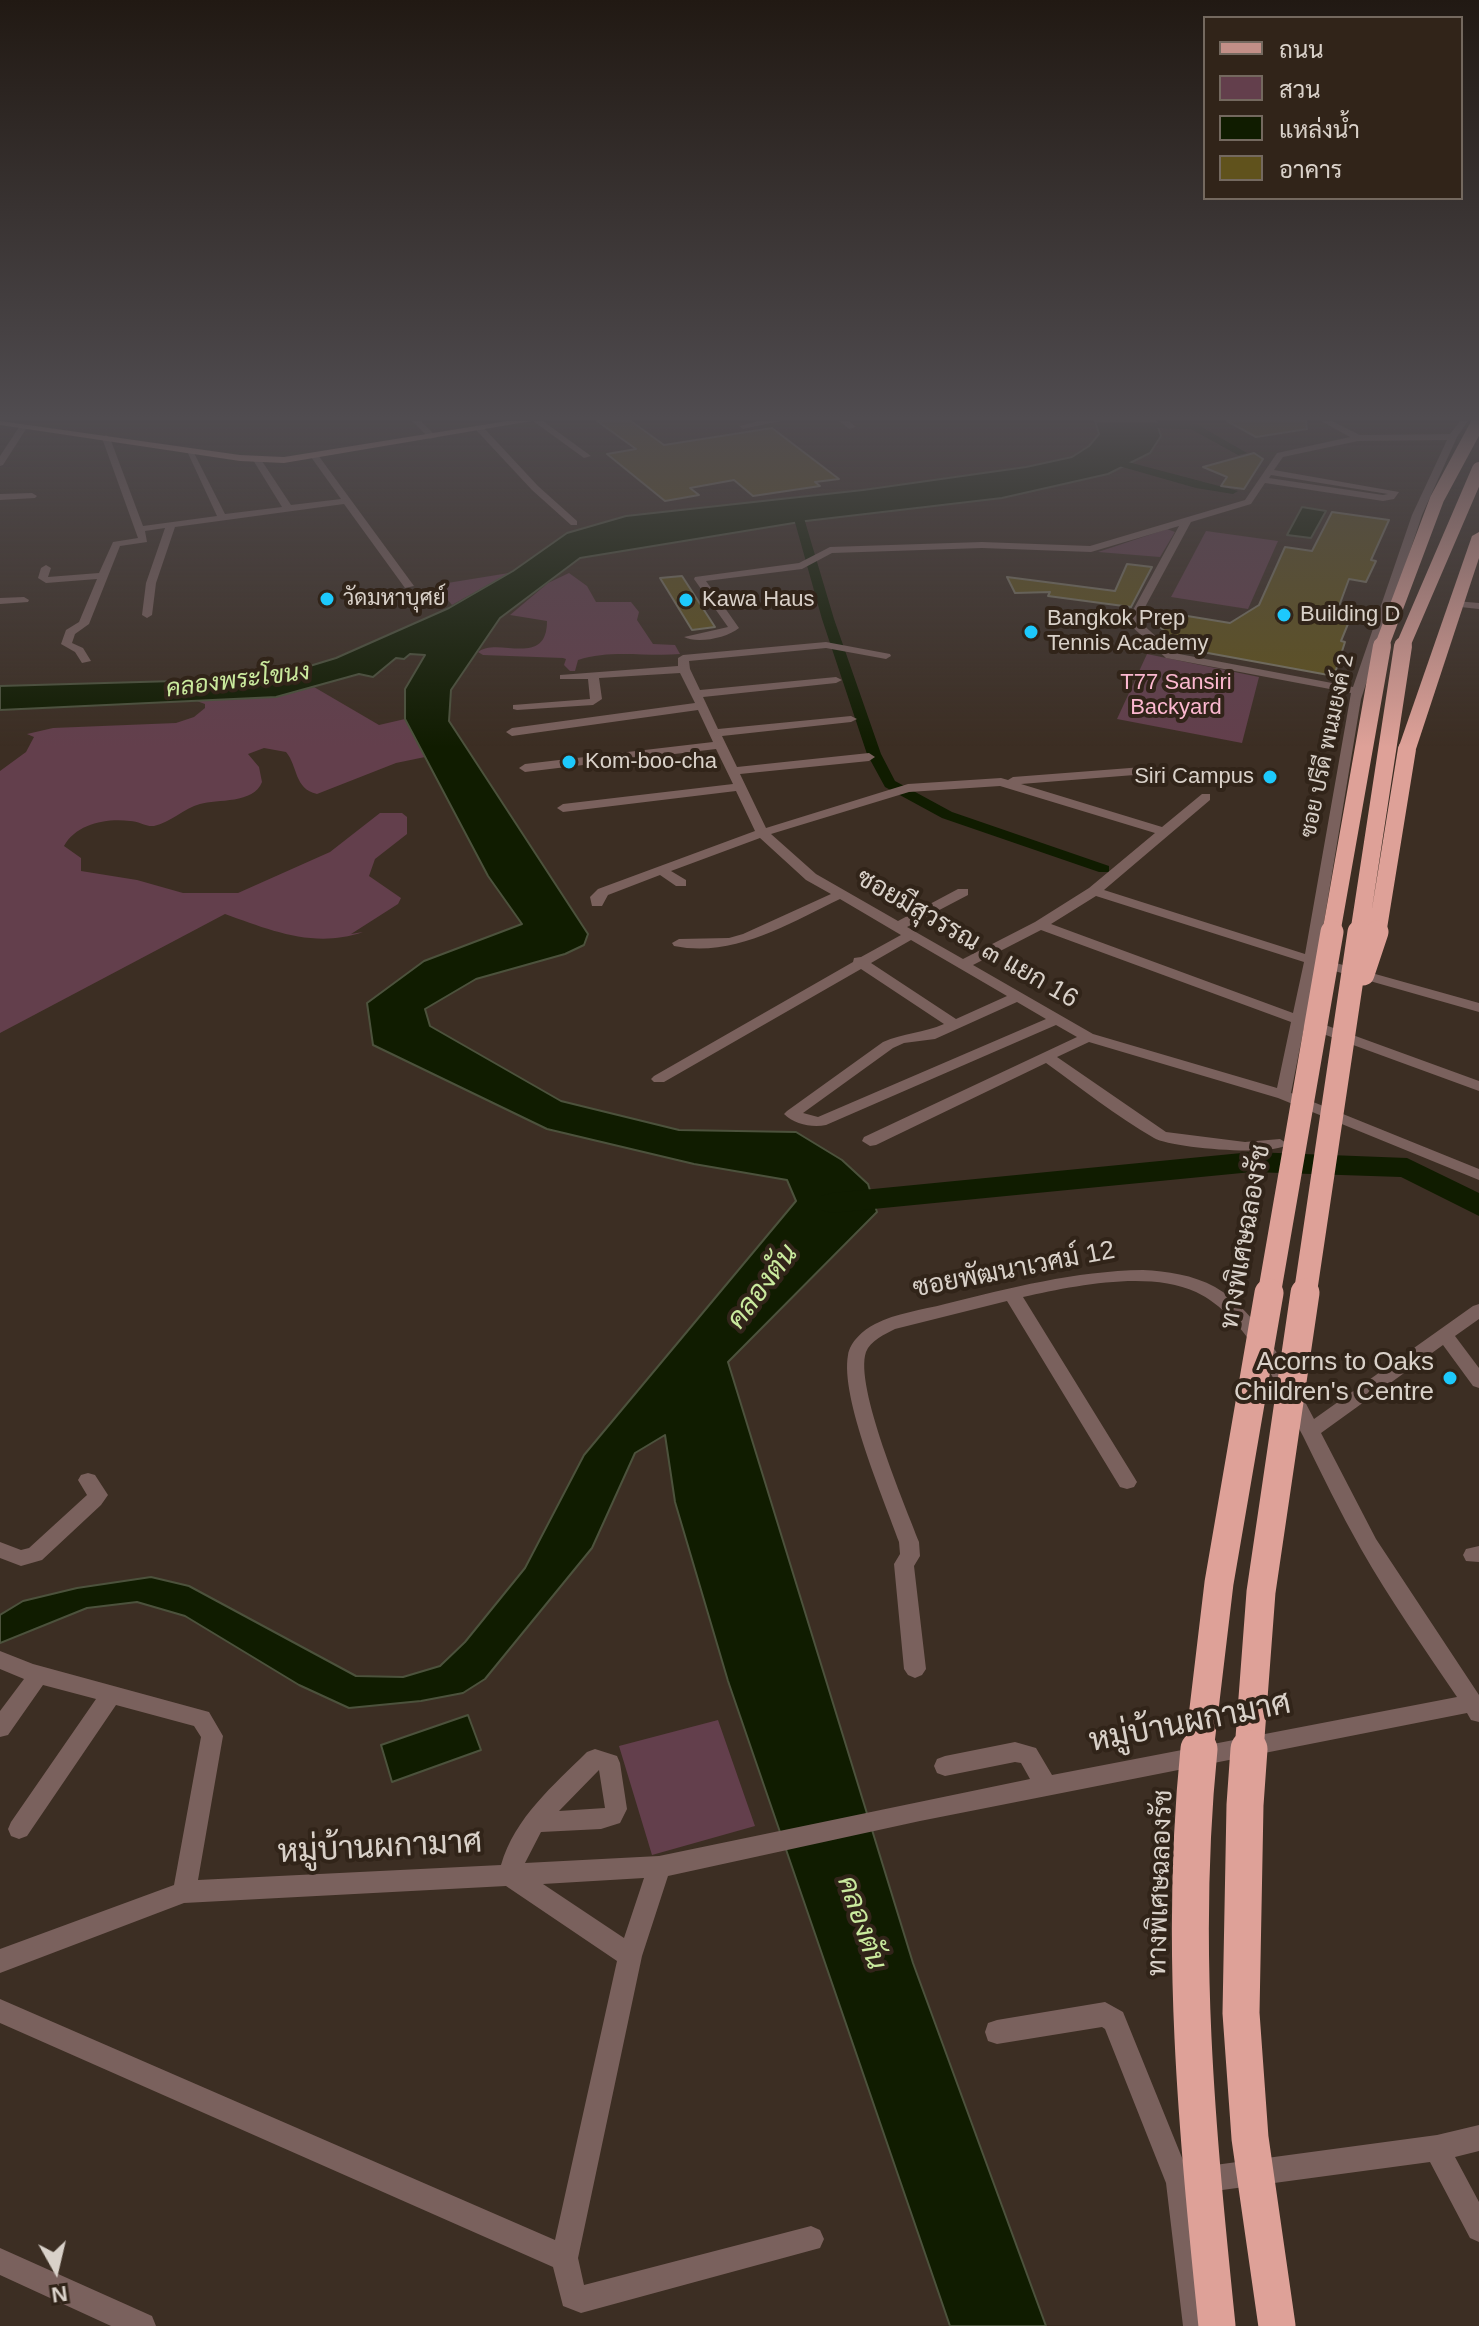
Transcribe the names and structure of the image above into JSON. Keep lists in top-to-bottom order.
{
  "streets": {
    "highway": ["ทางพิเศษฉลองรัช"],
    "street": [
      "ซอย ปรีดี พนมยงค์ 2",
      "ซอยมีสุวรรณ ๓ แยก 16",
      "ซอยพัฒนาเวศม์ 12",
      "หมู่บ้านผกามาศ"
    ]
  },
  "crossings": [
    ["ซอย ปรีดี พนมยงค์ 2", "ซอยมีสุวรรณ ๓ แยก 16"],
    ["ซอยพัฒนาเวศม์ 12", "หมู่บ้านผกามาศ"]
  ],
  "water": ["คลองพระโขนง", "คลองตัน"],
  "parks": ["T77 Sansiri Backyard"],
  "places": [
    "วัดมหาบุศย์",
    "Kawa Haus",
    "Building D",
    "Bangkok Prep Tennis Academy",
    "Kom-boo-cha",
    "Siri Campus",
    "Acorns to Oaks Children's Centre"
  ],
  "legend": [
    "ถนน",
    "สวน",
    "แหล่งน้ำ",
    "อาคาร"
  ],
  "north": "bottom"
}
